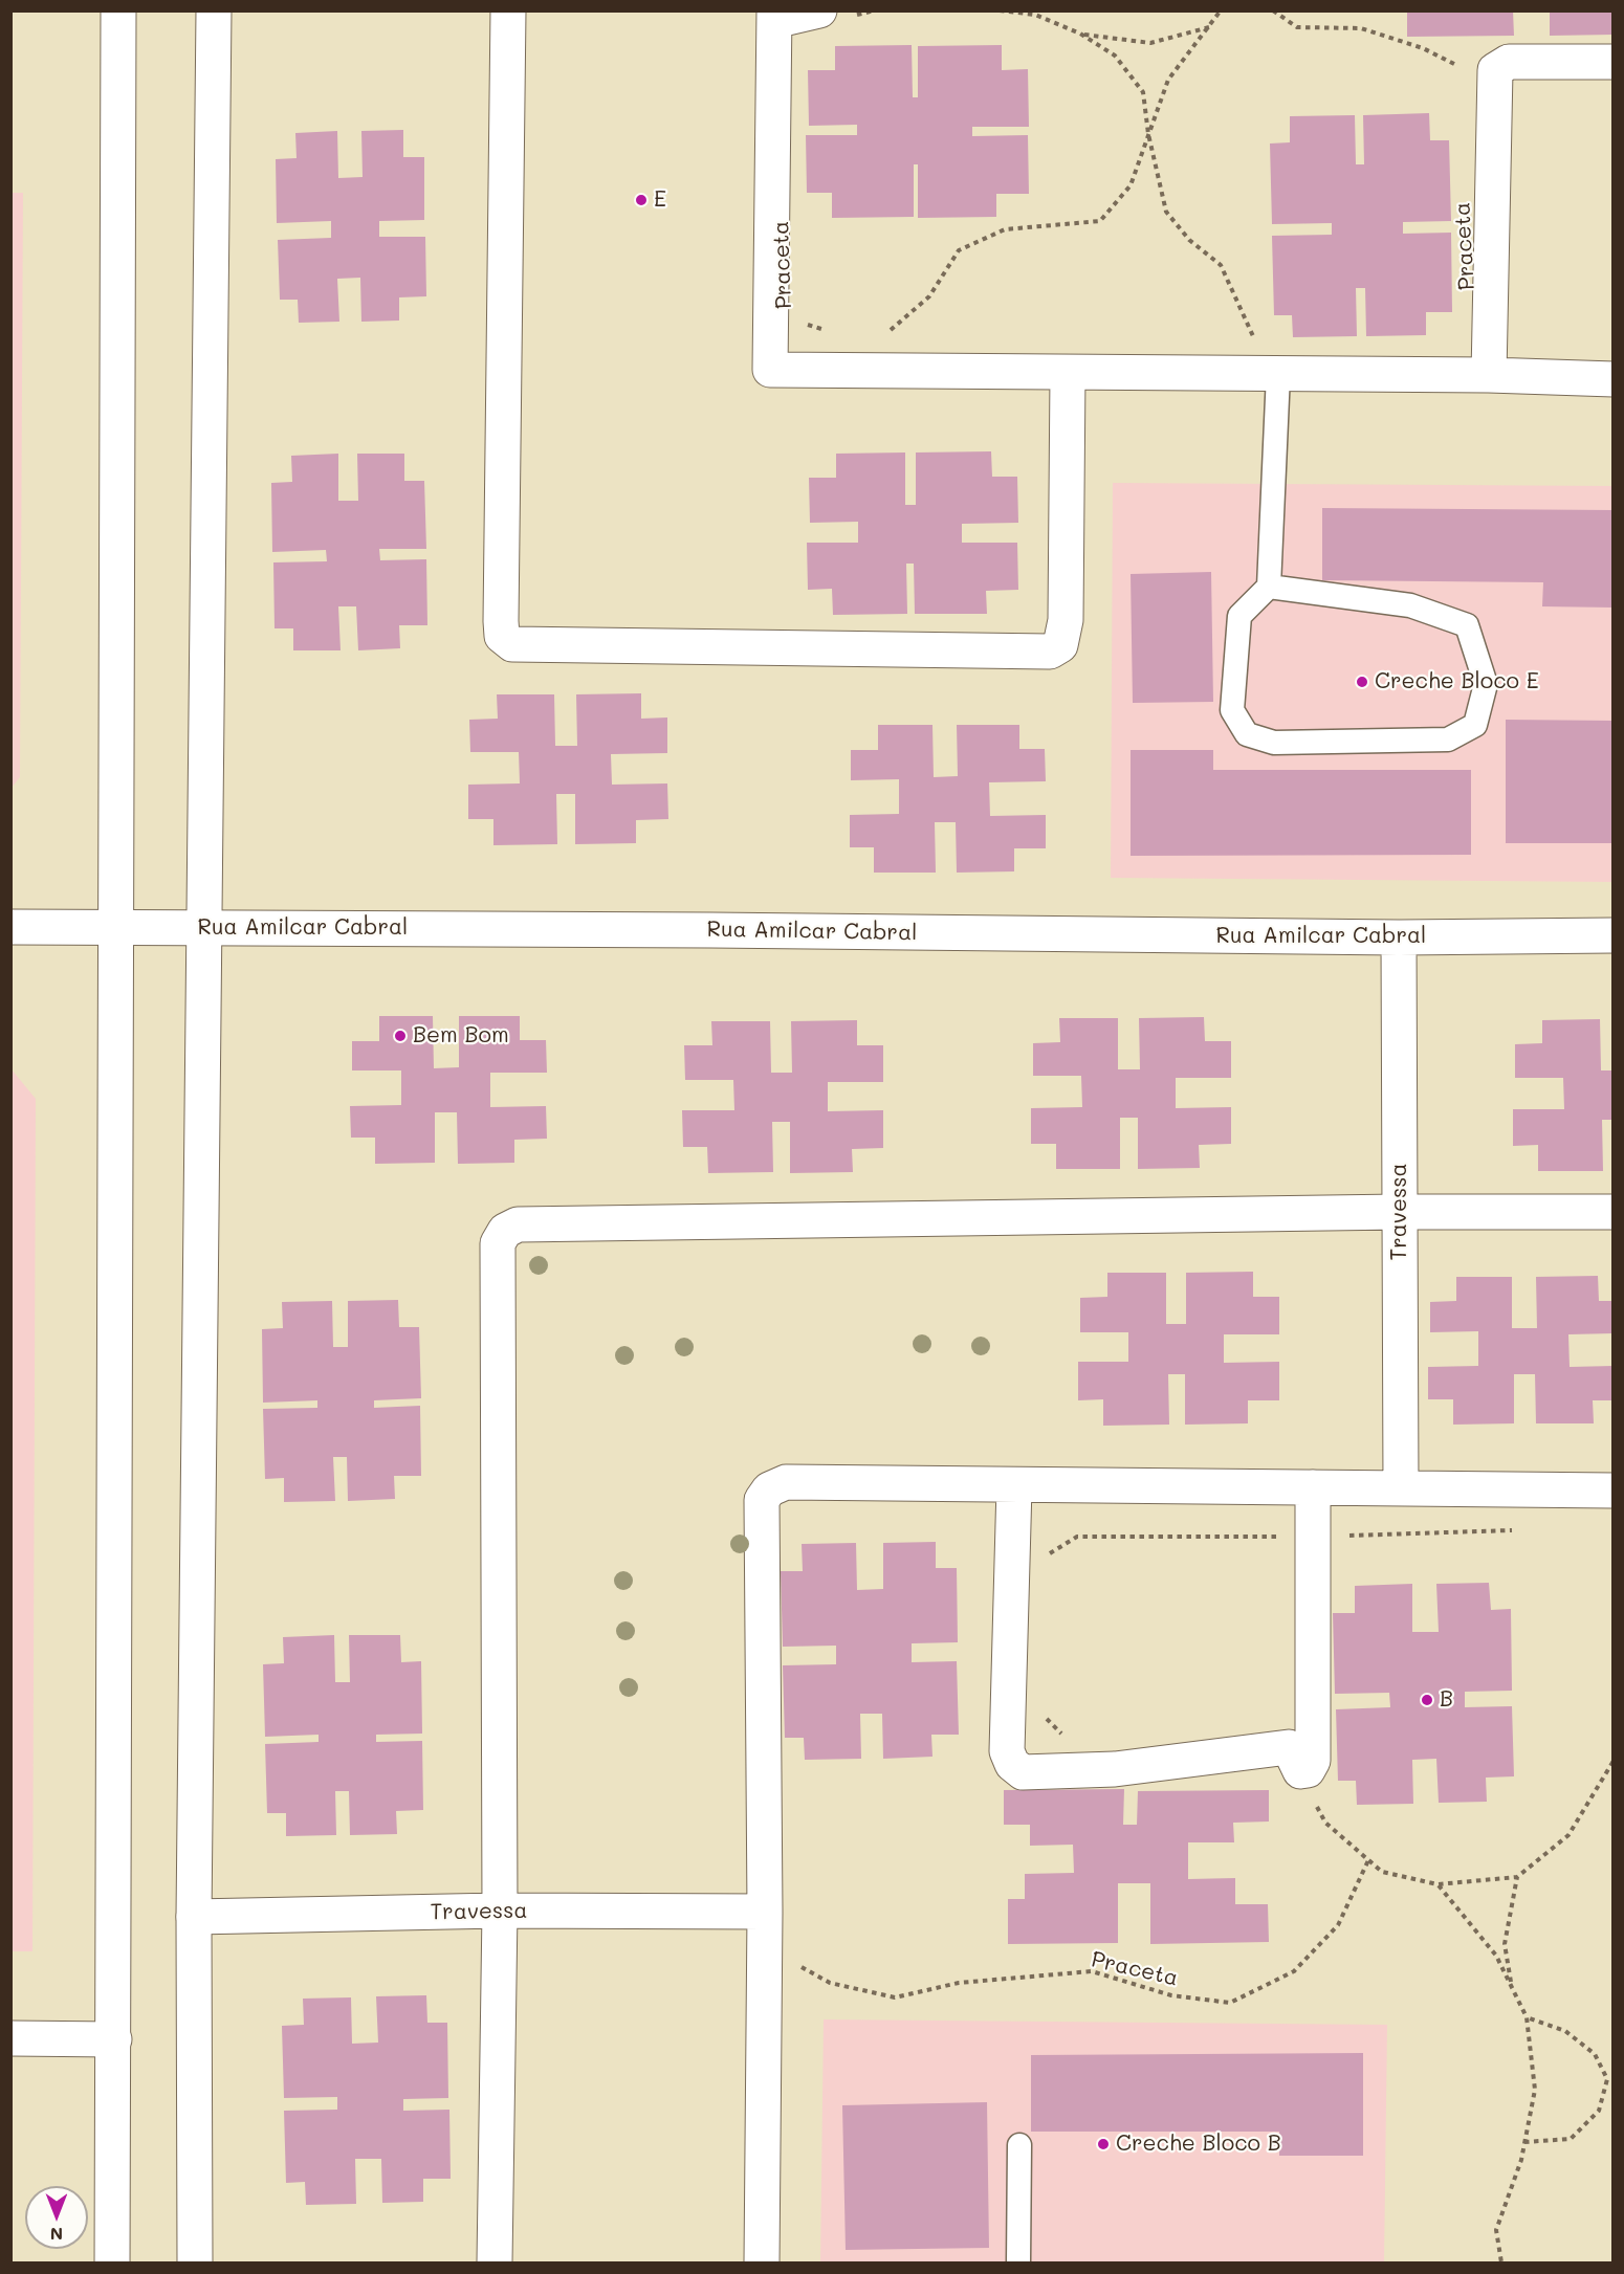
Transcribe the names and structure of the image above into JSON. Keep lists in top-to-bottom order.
{
  "streets": {
    "street": ["Rua Amilcar Cabral", "Travessa"],
    "path": ["Praceta"]
  },
  "crossings": [
    ["Rua Amilcar Cabral", "Travessa"]
  ],
  "places": [
    "E",
    "Creche Bloco E",
    "Bem Bom",
    "B",
    "Creche Bloco B"
  ],
  "north": "bottom"
}
